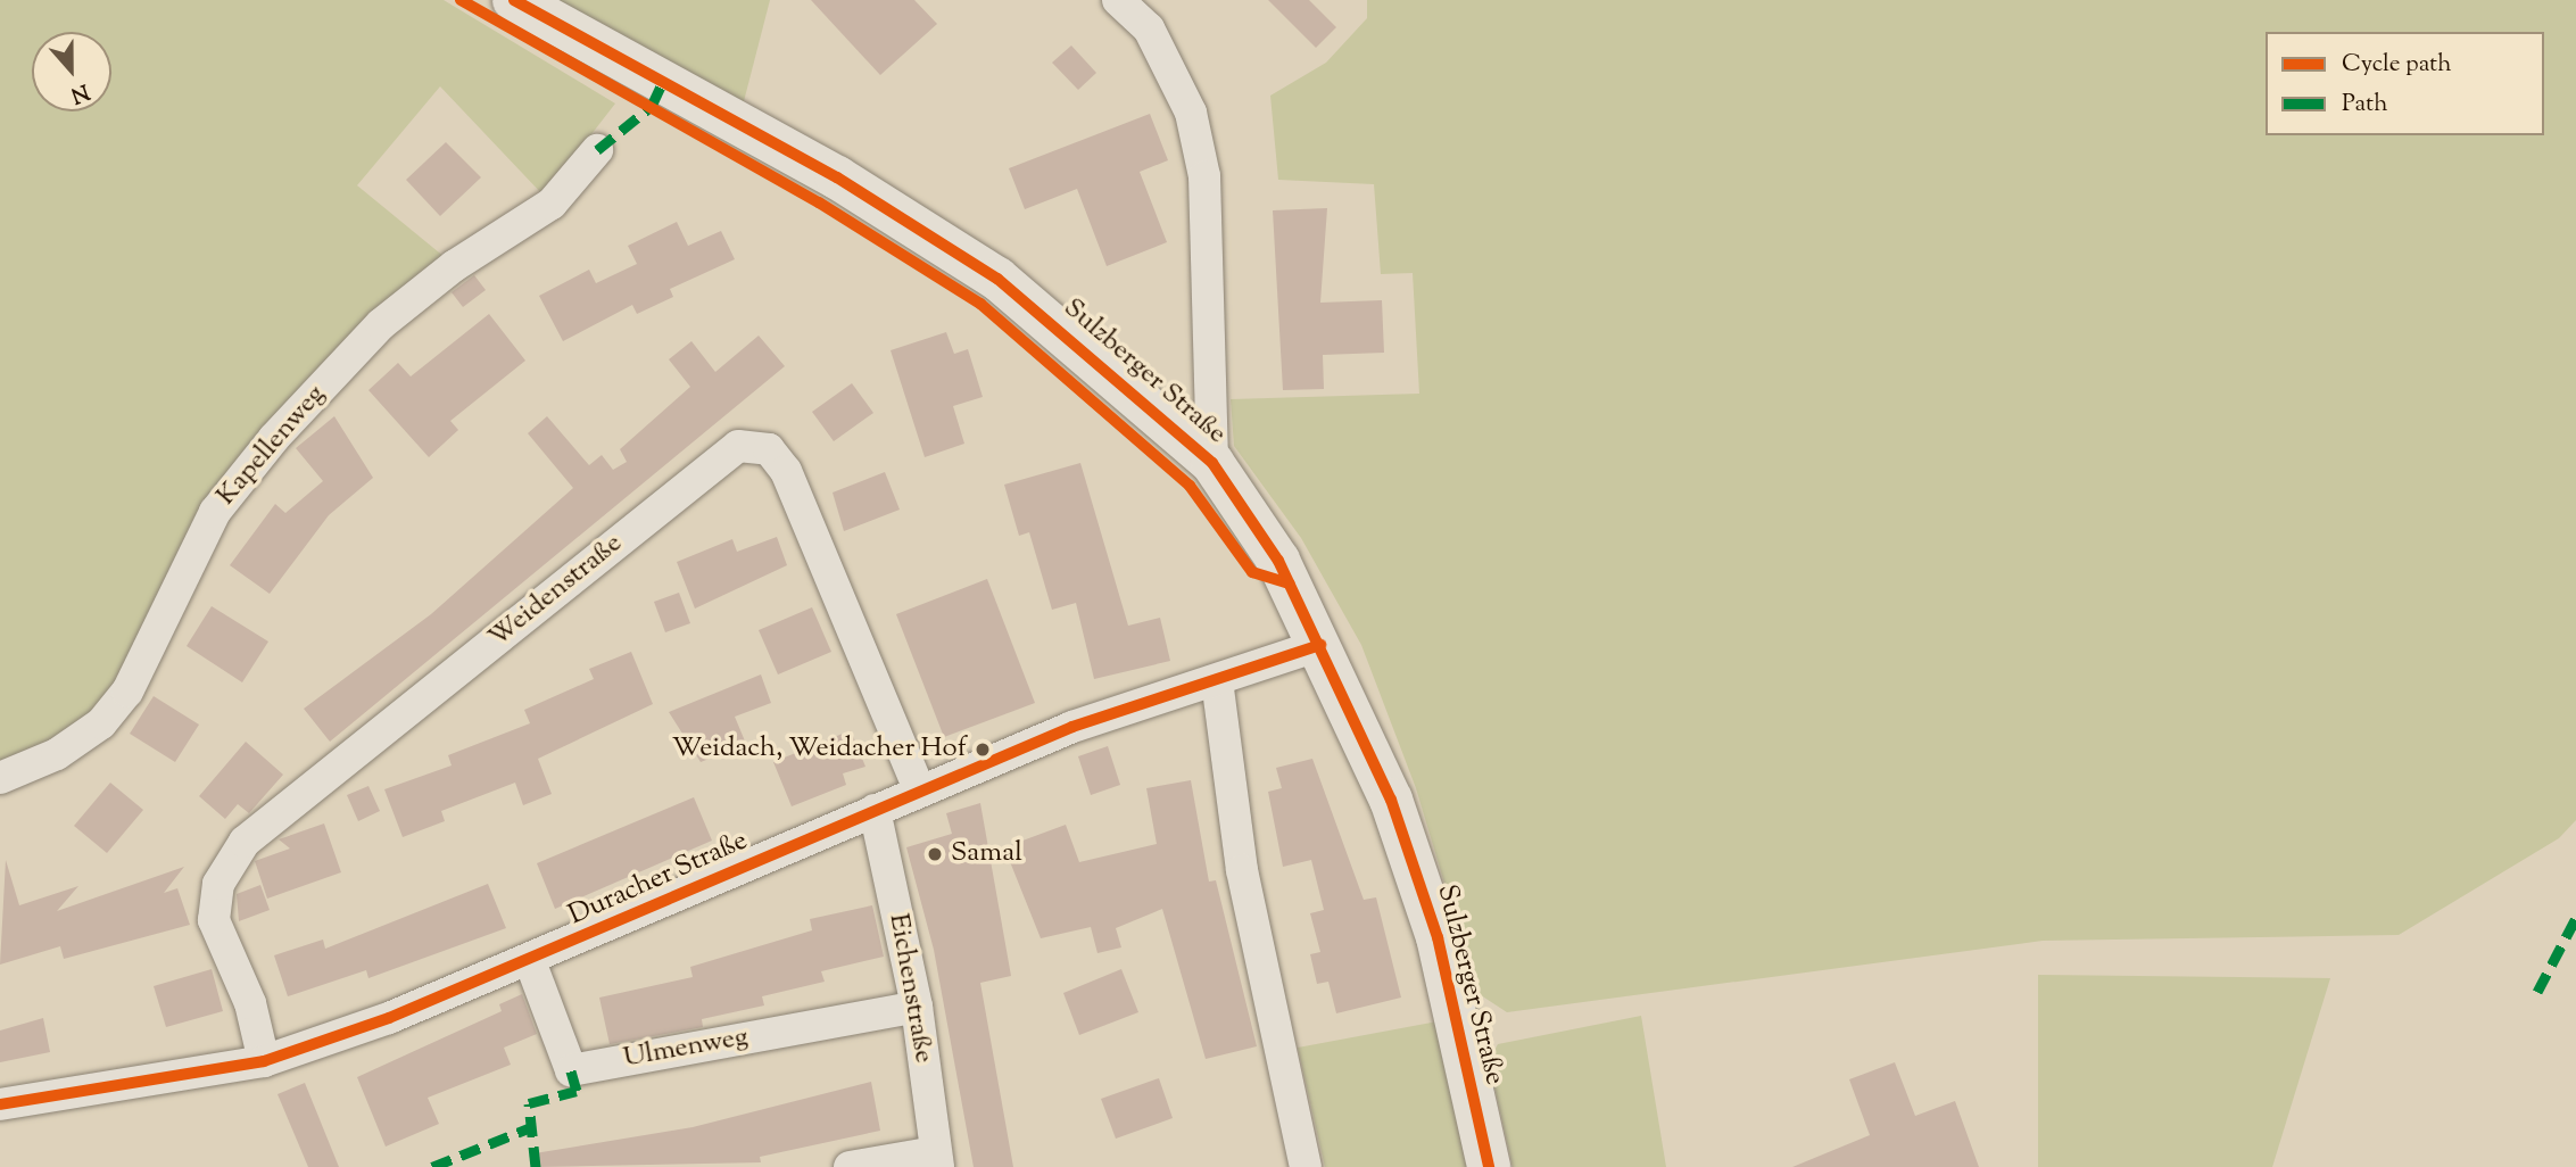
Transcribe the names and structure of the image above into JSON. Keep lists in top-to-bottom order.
{
  "streets": {
    "street": [
      "Sulzberger Straße",
      "Kapellenweg",
      "Weidenstraße",
      "Duracher Straße",
      "Eichenstraße",
      "Ulmenweg"
    ]
  },
  "crossings": [
    ["Sulzberger Straße", "Duracher Straße"],
    ["Weidenstraße", "Duracher Straße"],
    ["Duracher Straße", "Eichenstraße"],
    ["Duracher Straße", "Ulmenweg"],
    ["Eichenstraße", "Ulmenweg"]
  ],
  "places": ["Weidach, Weidacher Hof", "Samal"],
  "legend": ["Cycle path", "Path"],
  "north": "bottom"
}
